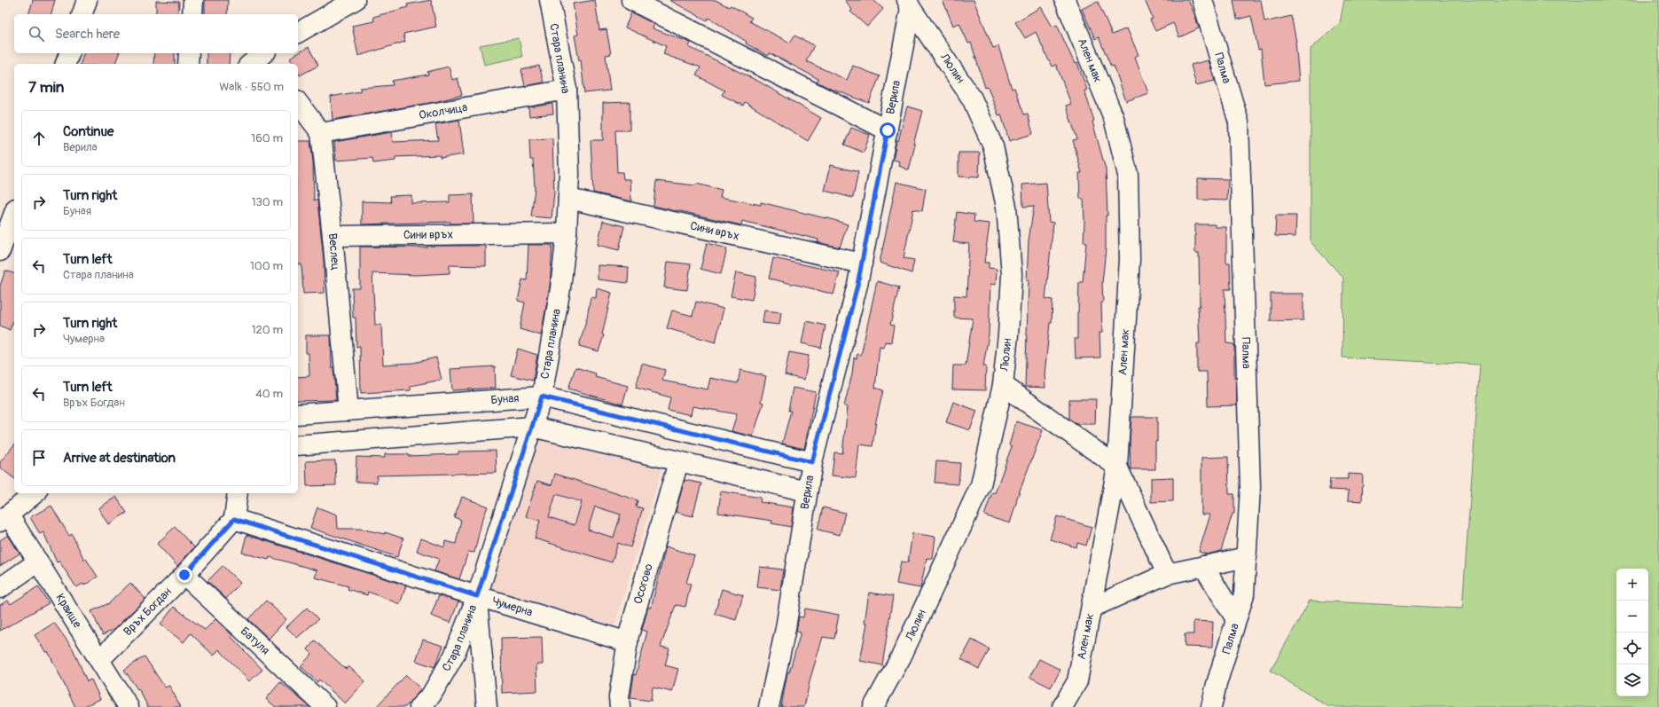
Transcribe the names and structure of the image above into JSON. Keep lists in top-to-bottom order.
{
  "streets": {
    "street": [
      "Стара планина",
      "Ален мак",
      "Люлин",
      "Палма",
      "Верила",
      "Околчица",
      "Сини връх",
      "Веслец",
      "Буная",
      "Осогово",
      "Чумерна",
      "Краище",
      "Връх Богдан",
      "Батуля"
    ]
  },
  "crossings": [
    ["Стара планина", "Околчица"],
    ["Стара планина", "Сини връх"],
    ["Стара планина", "Буная"],
    ["Стара планина", "Чумерна"],
    ["Люлин", "Верила"],
    ["Верила", "Сини връх"],
    ["Верила", "Буная"],
    ["Околчица", "Веслец"],
    ["Сини връх", "Веслец"],
    ["Веслец", "Буная"],
    ["Осогово", "Чумерна"],
    ["Чумерна", "Връх Богдан"],
    ["Краище", "Връх Богдан"],
    ["Връх Богдан", "Батуля"]
  ],
  "page": {
    "search": "Search here",
    "heading": ["7 min", "Walk · 550 m"],
    "list": [
      ["Continue", "Верила", "160 m"],
      ["Turn right", "Буная", "130 m"],
      ["Turn left", "Стара планина", "100 m"],
      ["Turn right", "Чумерна", "120 m"],
      ["Turn left", "Връх Богдан", "40 m"],
      "Arrive at destination"
    ],
    "map_buttons": ["+", "−"]
  }
}
